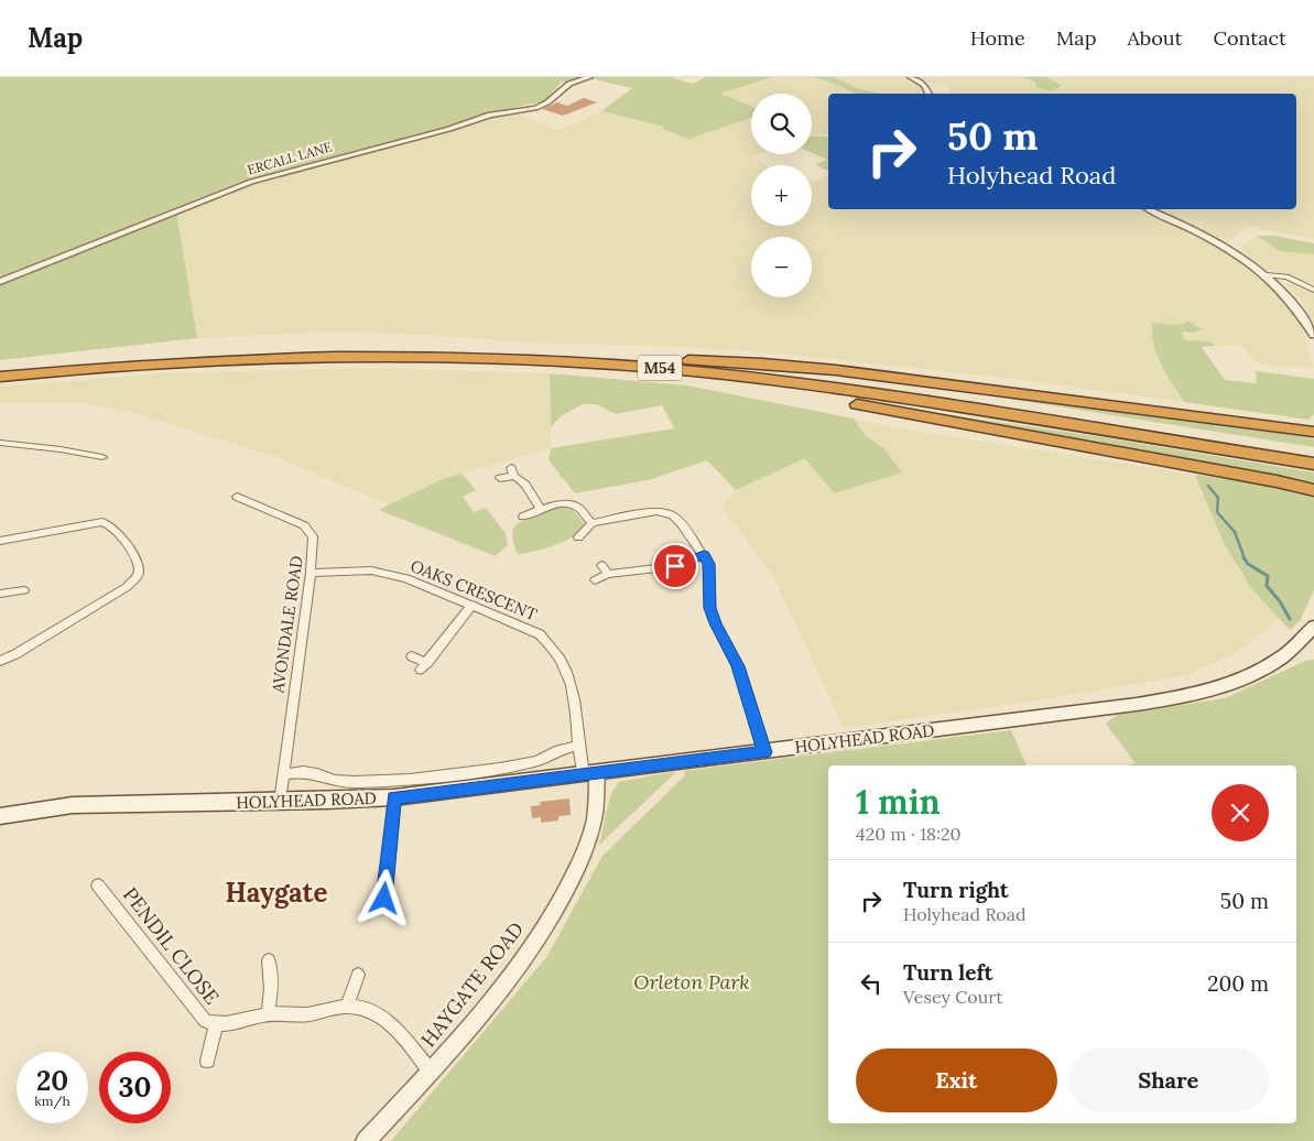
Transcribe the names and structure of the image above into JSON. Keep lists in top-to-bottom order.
{
  "streets": {
    "highway": ["M54"],
    "main road": ["HOLYHEAD ROAD"],
    "street": [
      "ERCALL LANE",
      "OAKS CRESCENT",
      "AVONDALE ROAD",
      "PENDIL CLOSE",
      "HAYGATE ROAD"
    ]
  },
  "crossings": [
    ["OAKS CRESCENT", "AVONDALE ROAD"],
    ["OAKS CRESCENT", "HOLYHEAD ROAD"],
    ["OAKS CRESCENT", "HAYGATE ROAD"],
    ["AVONDALE ROAD", "HOLYHEAD ROAD"],
    ["HOLYHEAD ROAD", "HAYGATE ROAD"],
    ["PENDIL CLOSE", "HAYGATE ROAD"]
  ],
  "districts": ["Haygate"],
  "parks": ["Orleton Park"],
  "page": {
    "header": "Map",
    "nav": [
      "Home",
      "Map",
      "About",
      "Contact"
    ],
    "map_buttons": ["+", "−"],
    "turn": ["50 m", "Holyhead Road"],
    "heading": ["1 min", "420 m · 18:20"],
    "list": [
      {
        "name": "Turn right",
        "note": "Holyhead Road",
        "value": "50 m"
      },
      {
        "name": "Turn left",
        "note": "Vesey Court",
        "value": "200 m"
      }
    ],
    "buttons": ["Exit", "Share"],
    "speed": "20 km/h",
    "limit": "30"
  }
}
